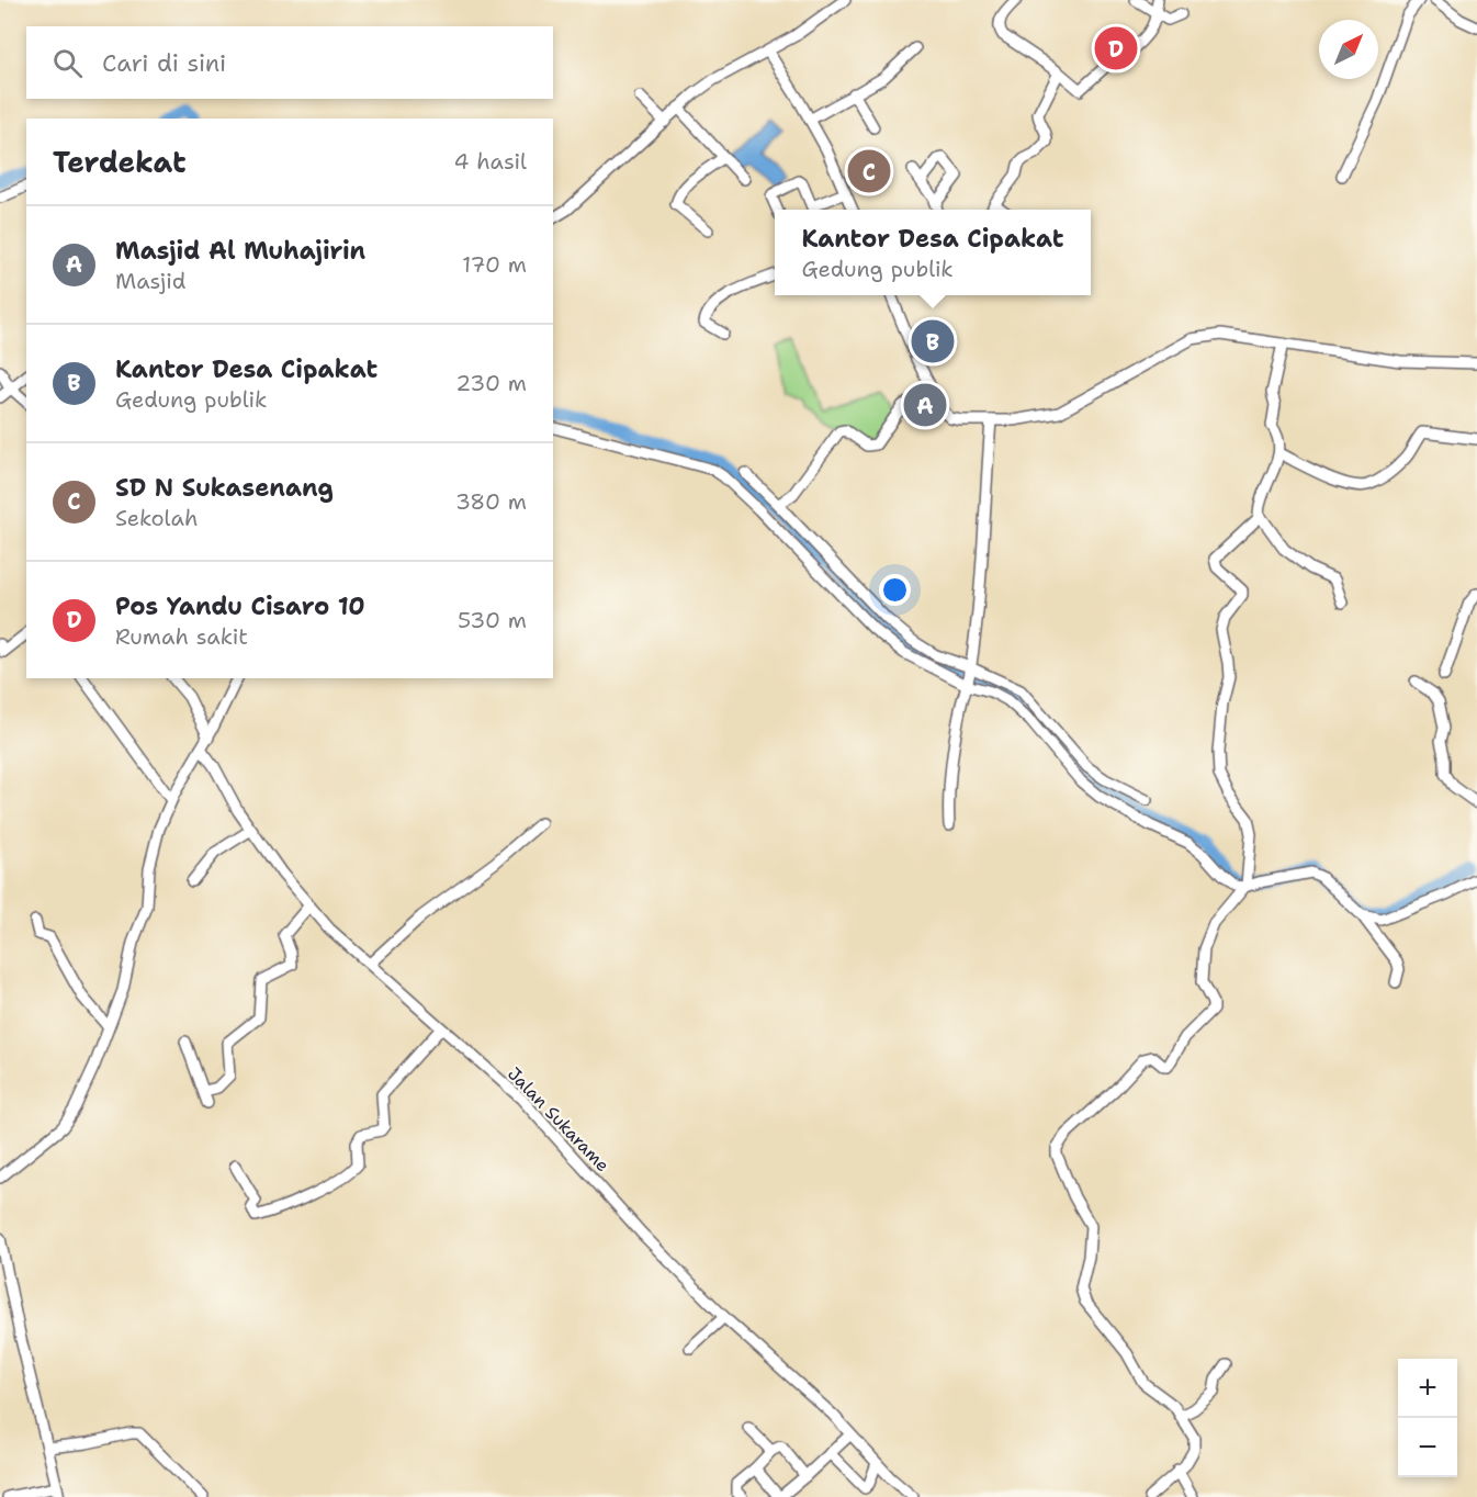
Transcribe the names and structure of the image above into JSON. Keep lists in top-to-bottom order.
{
  "streets": {
    "street": ["Jalan Sukarame"]
  },
  "north": "top right",
  "page": {
    "pins": [
      "D",
      "C",
      "B",
      "A"
    ],
    "search": "Cari di sini",
    "heading": ["Terdekat", "4 hasil"],
    "list": [
      {
        "mark": "A",
        "name": "Masjid Al Muhajirin",
        "note": "Masjid",
        "value": "170 m"
      },
      {
        "mark": "B",
        "name": "Kantor Desa Cipakat",
        "note": "Gedung publik",
        "value": "230 m"
      },
      {
        "mark": "C",
        "name": "SD N Sukasenang",
        "note": "Sekolah",
        "value": "380 m"
      },
      {
        "mark": "D",
        "name": "Pos Yandu Cisaro 10",
        "note": "Rumah sakit",
        "value": "530 m"
      }
    ],
    "popup": ["Kantor Desa Cipakat", "Gedung publik"],
    "map_buttons": ["+", "−"]
  }
}
